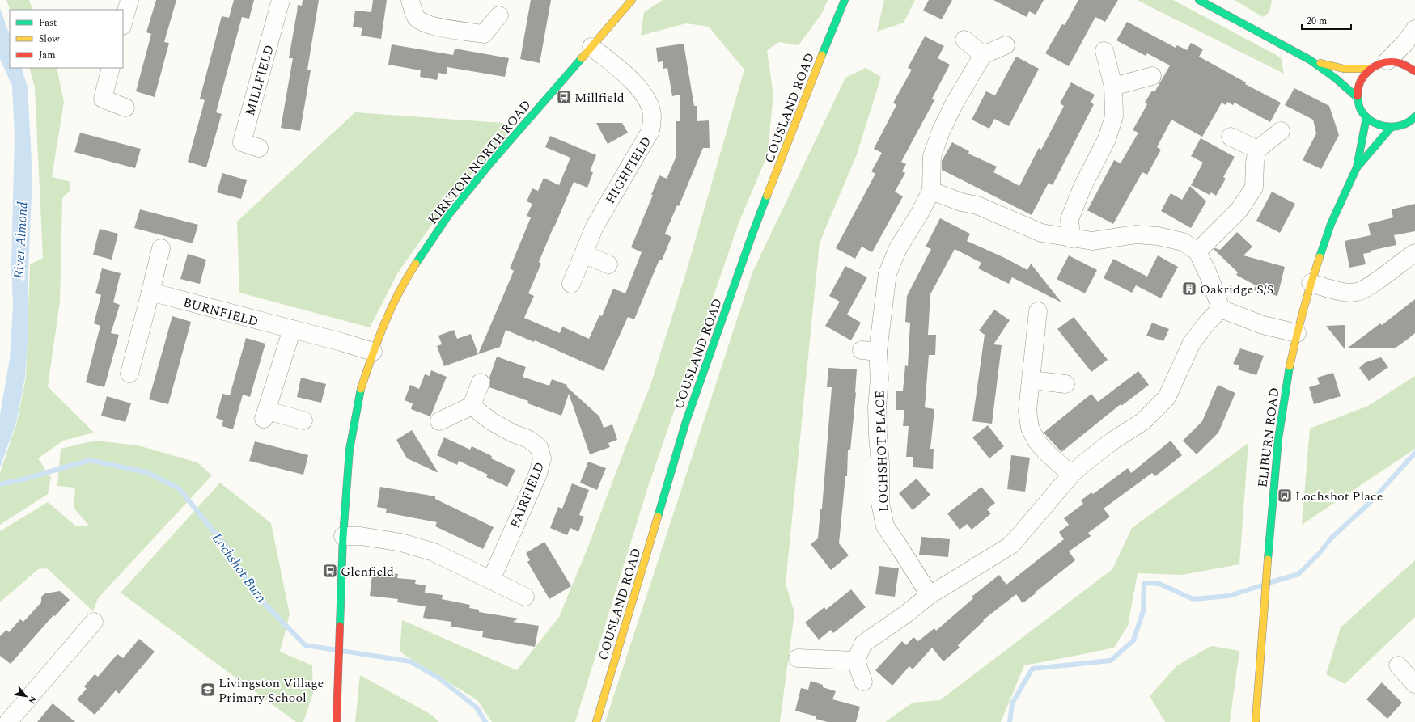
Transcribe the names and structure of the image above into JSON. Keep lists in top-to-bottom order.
{
  "streets": {
    "main road": ["COUSLAND ROAD", "KIRKTON NORTH ROAD", "ELIBURN ROAD"],
    "street": [
      "MILLFIELD",
      "HIGHFIELD",
      "BURNFIELD",
      "LOCHSHOT PLACE",
      "FAIRFIELD"
    ]
  },
  "crossings": [
    ["KIRKTON NORTH ROAD", "HIGHFIELD"],
    ["KIRKTON NORTH ROAD", "BURNFIELD"]
  ],
  "water": ["River Almond", "Lochshot Burn"],
  "places": {
    "bus stop": ["Millfield", "Lochshot Place", "Glenfield"],
    "building": ["Oakridge S/S"],
    "school or university": ["Livingston Village Primary School"]
  },
  "legend": ["Fast", "Slow", "Jam"],
  "scale_bar": "20 m",
  "north": "bottom right"
}
